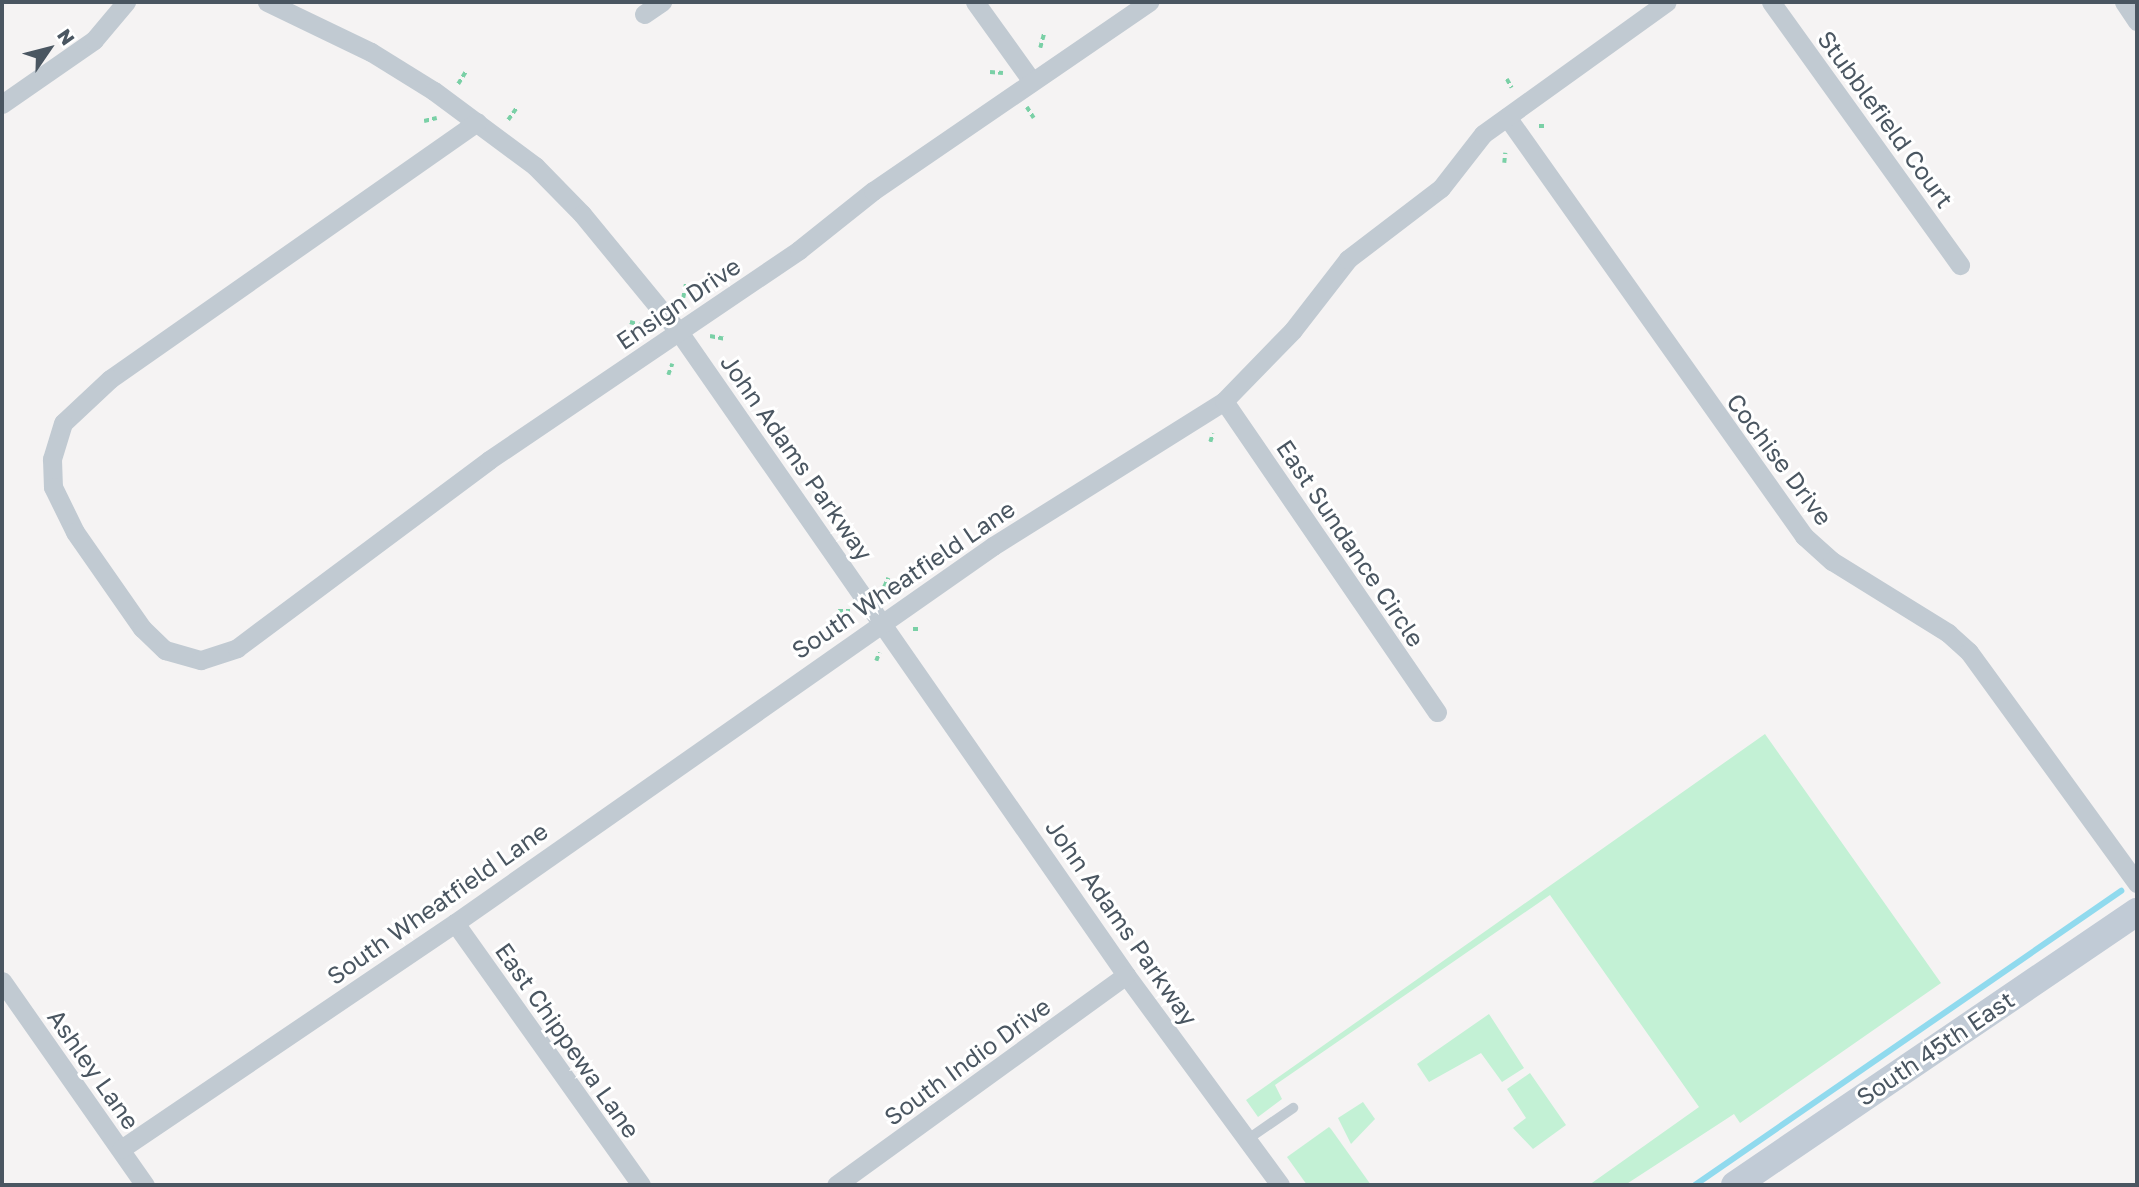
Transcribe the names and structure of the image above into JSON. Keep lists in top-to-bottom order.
{
  "streets": {
    "main road": ["South 45th East"],
    "street": [
      "Stubblefield Court",
      "Ensign Drive",
      "John Adams Parkway",
      "Cochise Drive",
      "East Sundance Circle",
      "South Wheatfield Lane",
      "East Chippewa Lane",
      "South Indio Drive",
      "Ashley Lane"
    ]
  },
  "crossings": [
    ["Ensign Drive", "John Adams Parkway"],
    ["John Adams Parkway", "South Wheatfield Lane"],
    ["John Adams Parkway", "South Indio Drive"],
    ["Cochise Drive", "South Wheatfield Lane"],
    ["East Sundance Circle", "South Wheatfield Lane"],
    ["South Wheatfield Lane", "East Chippewa Lane"],
    ["South Wheatfield Lane", "Ashley Lane"]
  ],
  "north": "top right"
}
